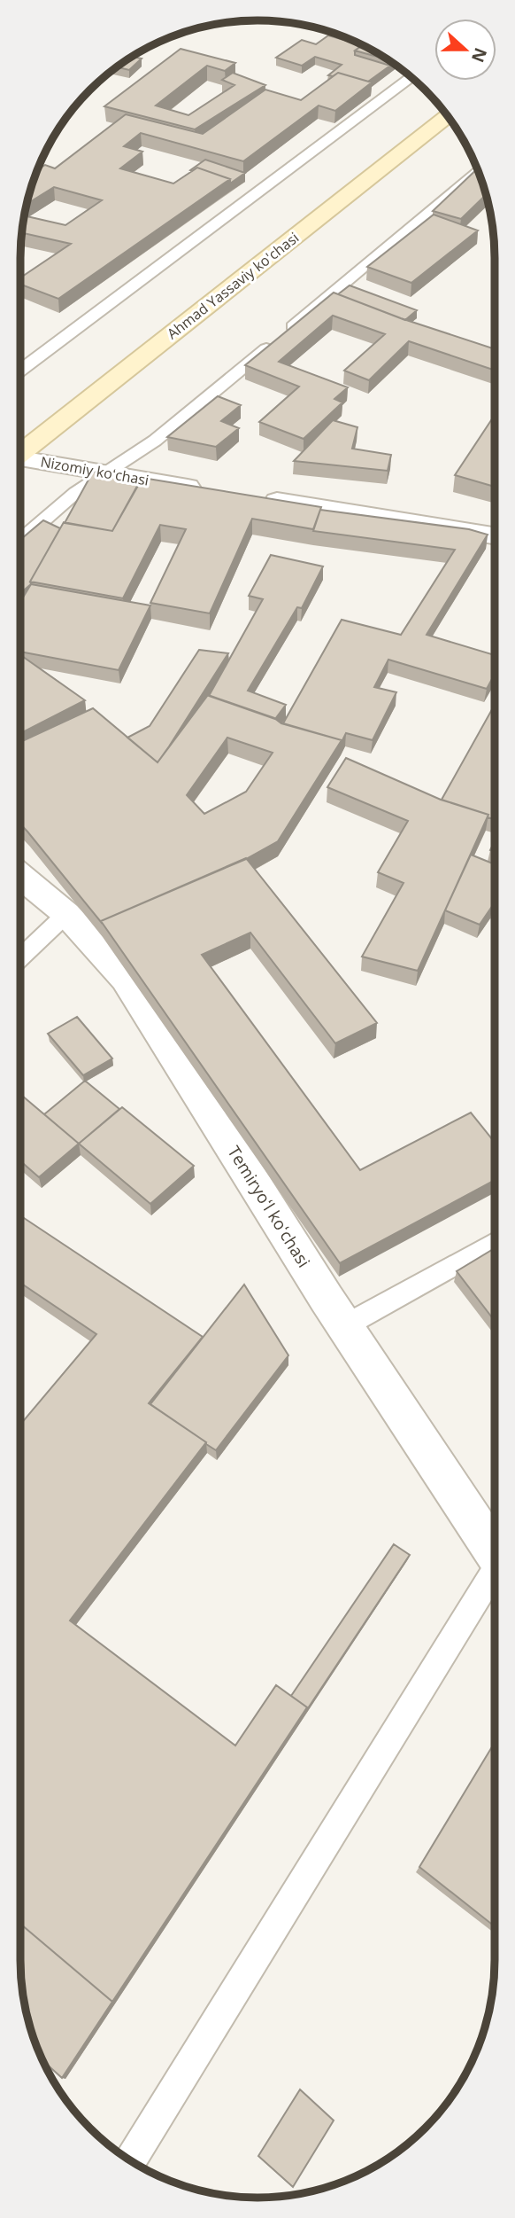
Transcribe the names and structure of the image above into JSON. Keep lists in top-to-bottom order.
{
  "streets": {
    "main road": ["Ahmad Yassaviy ko'chasi"],
    "street": ["Nizomiy koʻchasi", "Temiryoʻl koʻchasi"]
  },
  "north": "right"
}
